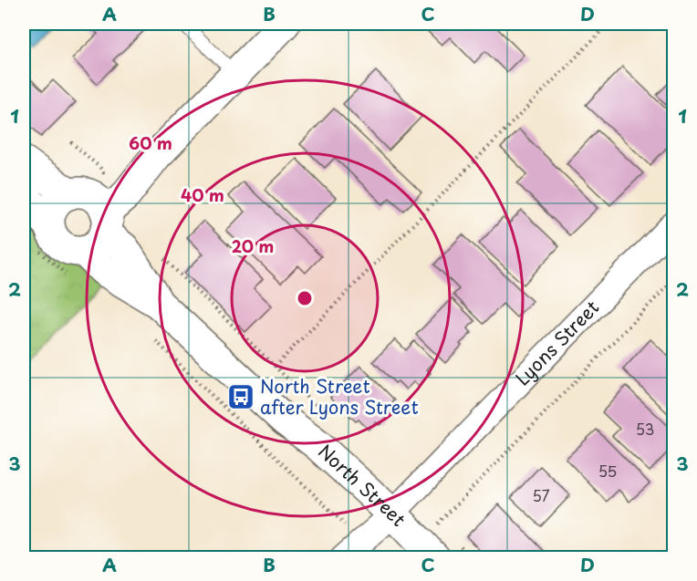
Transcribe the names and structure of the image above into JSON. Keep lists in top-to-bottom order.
{
  "streets": {
    "street": ["Lyons Street", "North Street"]
  },
  "crossings": [
    ["Lyons Street", "North Street"]
  ],
  "places": {
    "bus stop": ["North Street after Lyons Street"]
  },
  "house_numbers": ["53", "55", "57"],
  "grid": {
    "columns": [
      "A",
      "B",
      "C",
      "D"
    ],
    "rows": ["1", "2", "3"]
  },
  "rings": ["60 m", "40 m", "20 m"]
}
